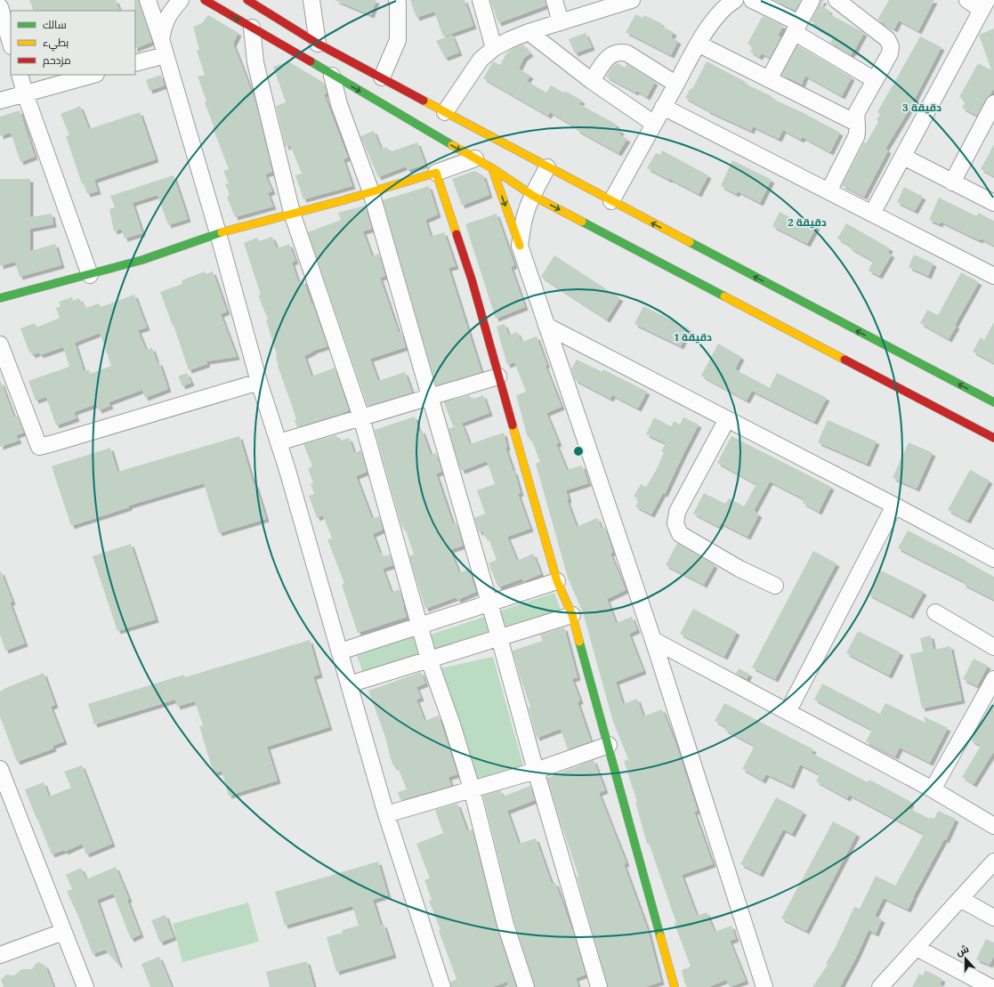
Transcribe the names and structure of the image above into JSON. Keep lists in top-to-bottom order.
{
  "legend": ["سالك", "بطيء", "مزدحم"],
  "north": "top",
  "rings": ["3 دقيقة", "2 دقيقة", "1 دقيقة"]
}
